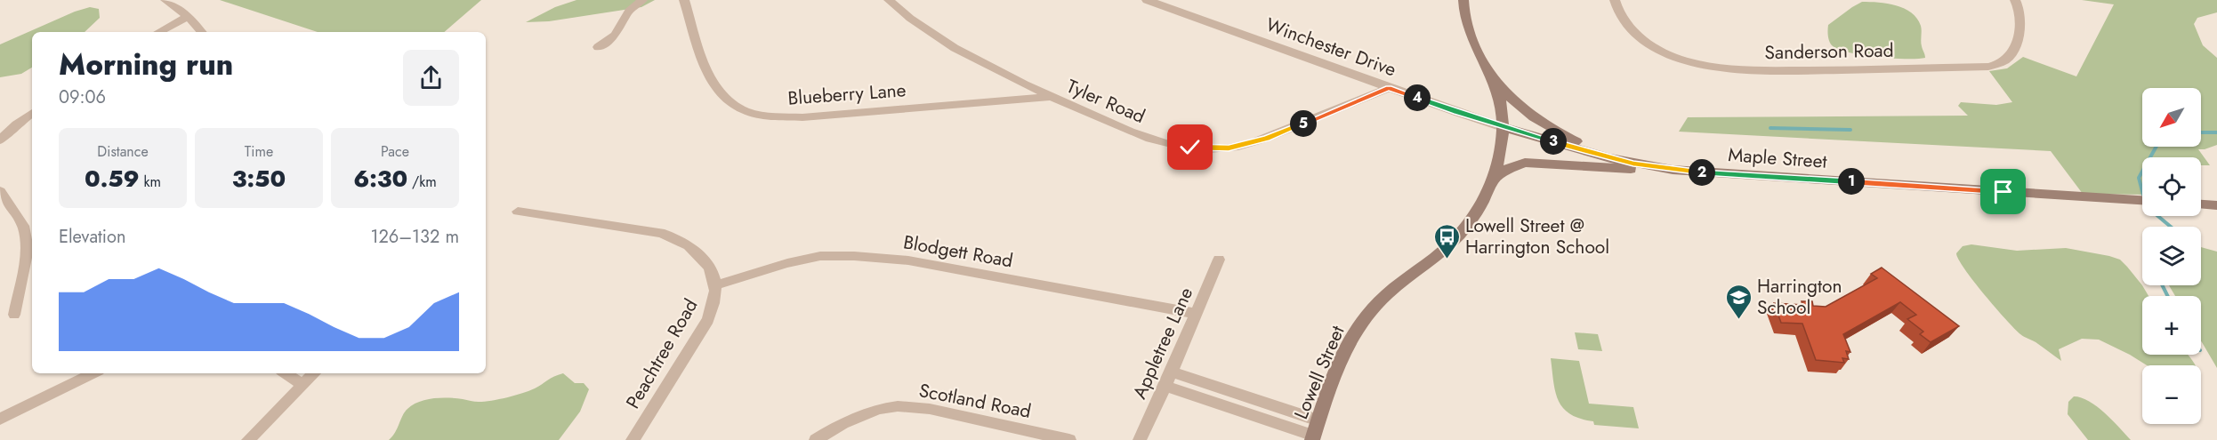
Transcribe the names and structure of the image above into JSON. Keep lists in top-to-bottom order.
{
  "streets": {
    "main road": ["Maple Street", "Lowell Street"],
    "street": [
      "Winchester Drive",
      "Sanderson Road",
      "Blueberry Lane",
      "Tyler Road",
      "Blodgett Road",
      "Appletree Lane",
      "Peachtree Road",
      "Scotland Road"
    ]
  },
  "crossings": [
    ["Winchester Drive", "Tyler Road"],
    ["Winchester Drive", "Maple Street"],
    ["Winchester Drive", "Lowell Street"],
    ["Blueberry Lane", "Tyler Road"],
    ["Maple Street", "Lowell Street"],
    ["Blodgett Road", "Appletree Lane"],
    ["Blodgett Road", "Peachtree Road"]
  ],
  "places": {
    "bus stop": ["Lowell Street @ Harrington School"],
    "school or university": ["Harrington School"]
  },
  "north": "bottom left",
  "page": {
    "heading": ["Morning run", "09:06"],
    "pins": [
      "4",
      "5",
      "3",
      "2",
      "1"
    ],
    "map_buttons": ["+", "−"],
    "stats": [
      ["Distance", "0.59 km"],
      ["Time", "3:50"],
      ["Pace", "6:30 /km"]
    ],
    "chart": ["Elevation", "126–132 m"]
  }
}
